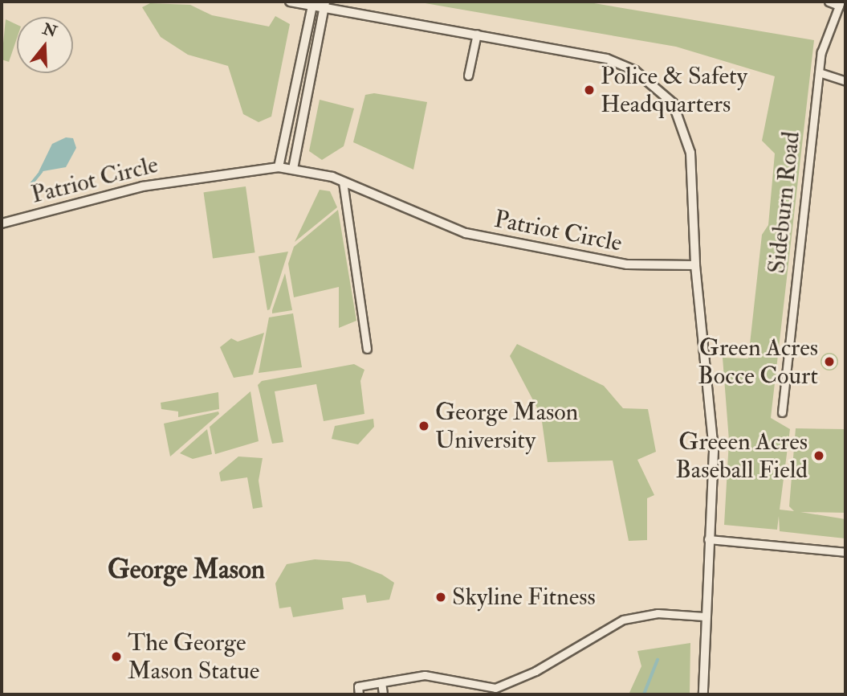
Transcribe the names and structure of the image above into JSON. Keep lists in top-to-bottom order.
{
  "streets": {
    "street": ["Patriot Circle", "Sideburn Road"]
  },
  "districts": ["George Mason"],
  "places": [
    "Police & Safety Headquarters",
    "Green Acres Bocce Court",
    "George Mason University",
    "Greeen Acres Baseball Field",
    "Skyline Fitness",
    "The George Mason Statue"
  ],
  "north": "top"
}
